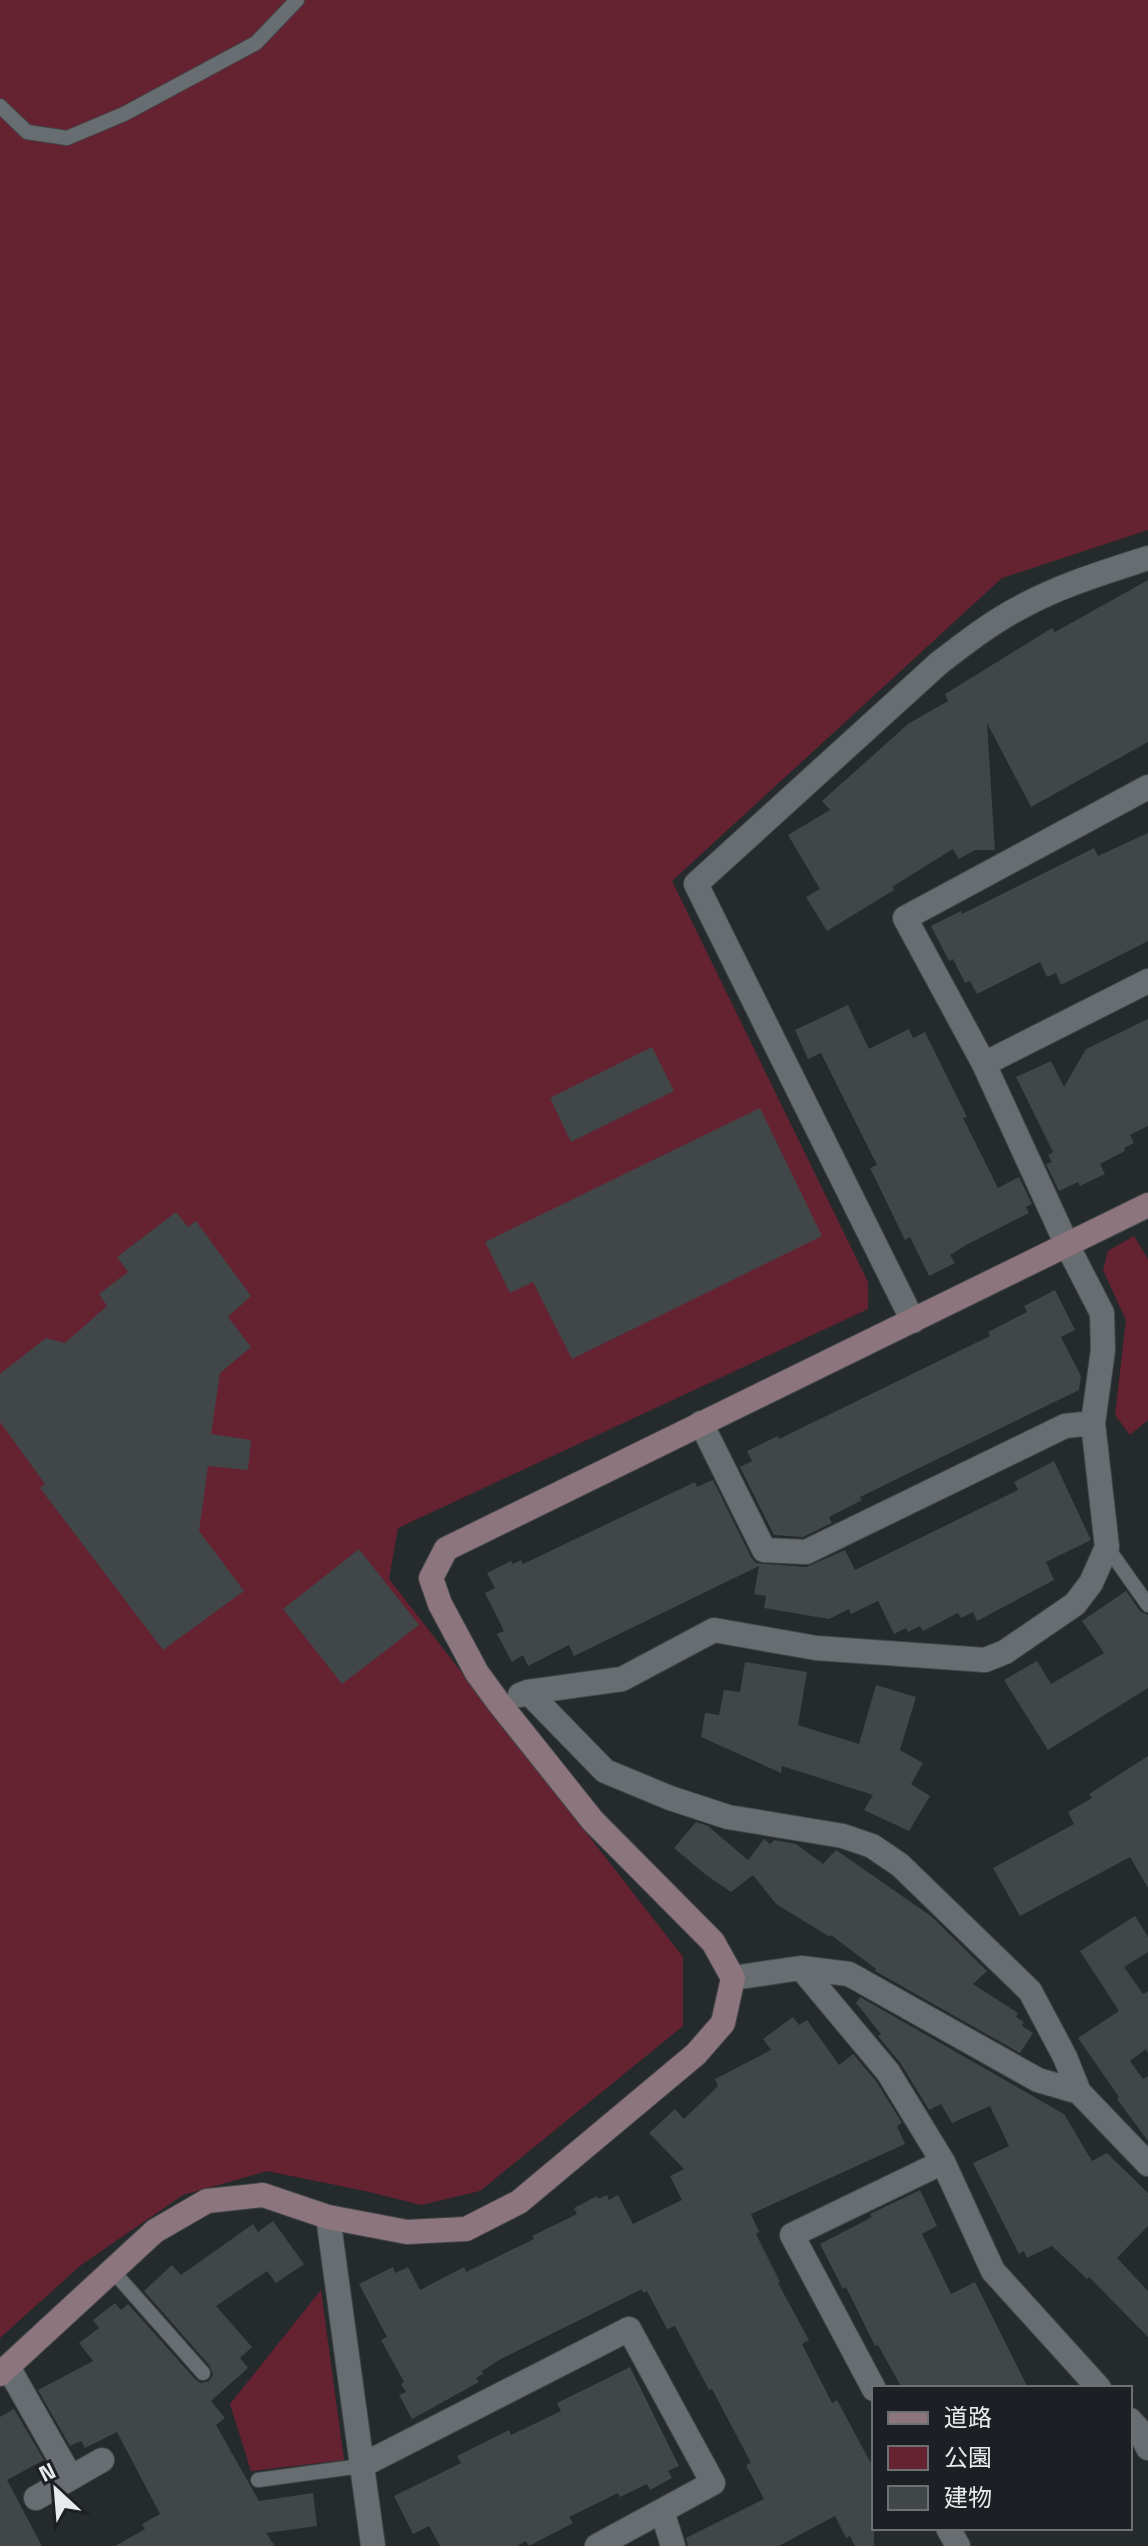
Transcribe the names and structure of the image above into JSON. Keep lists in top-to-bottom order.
{
  "legend": ["道路", "公園", "建物"],
  "north": "top left"
}
